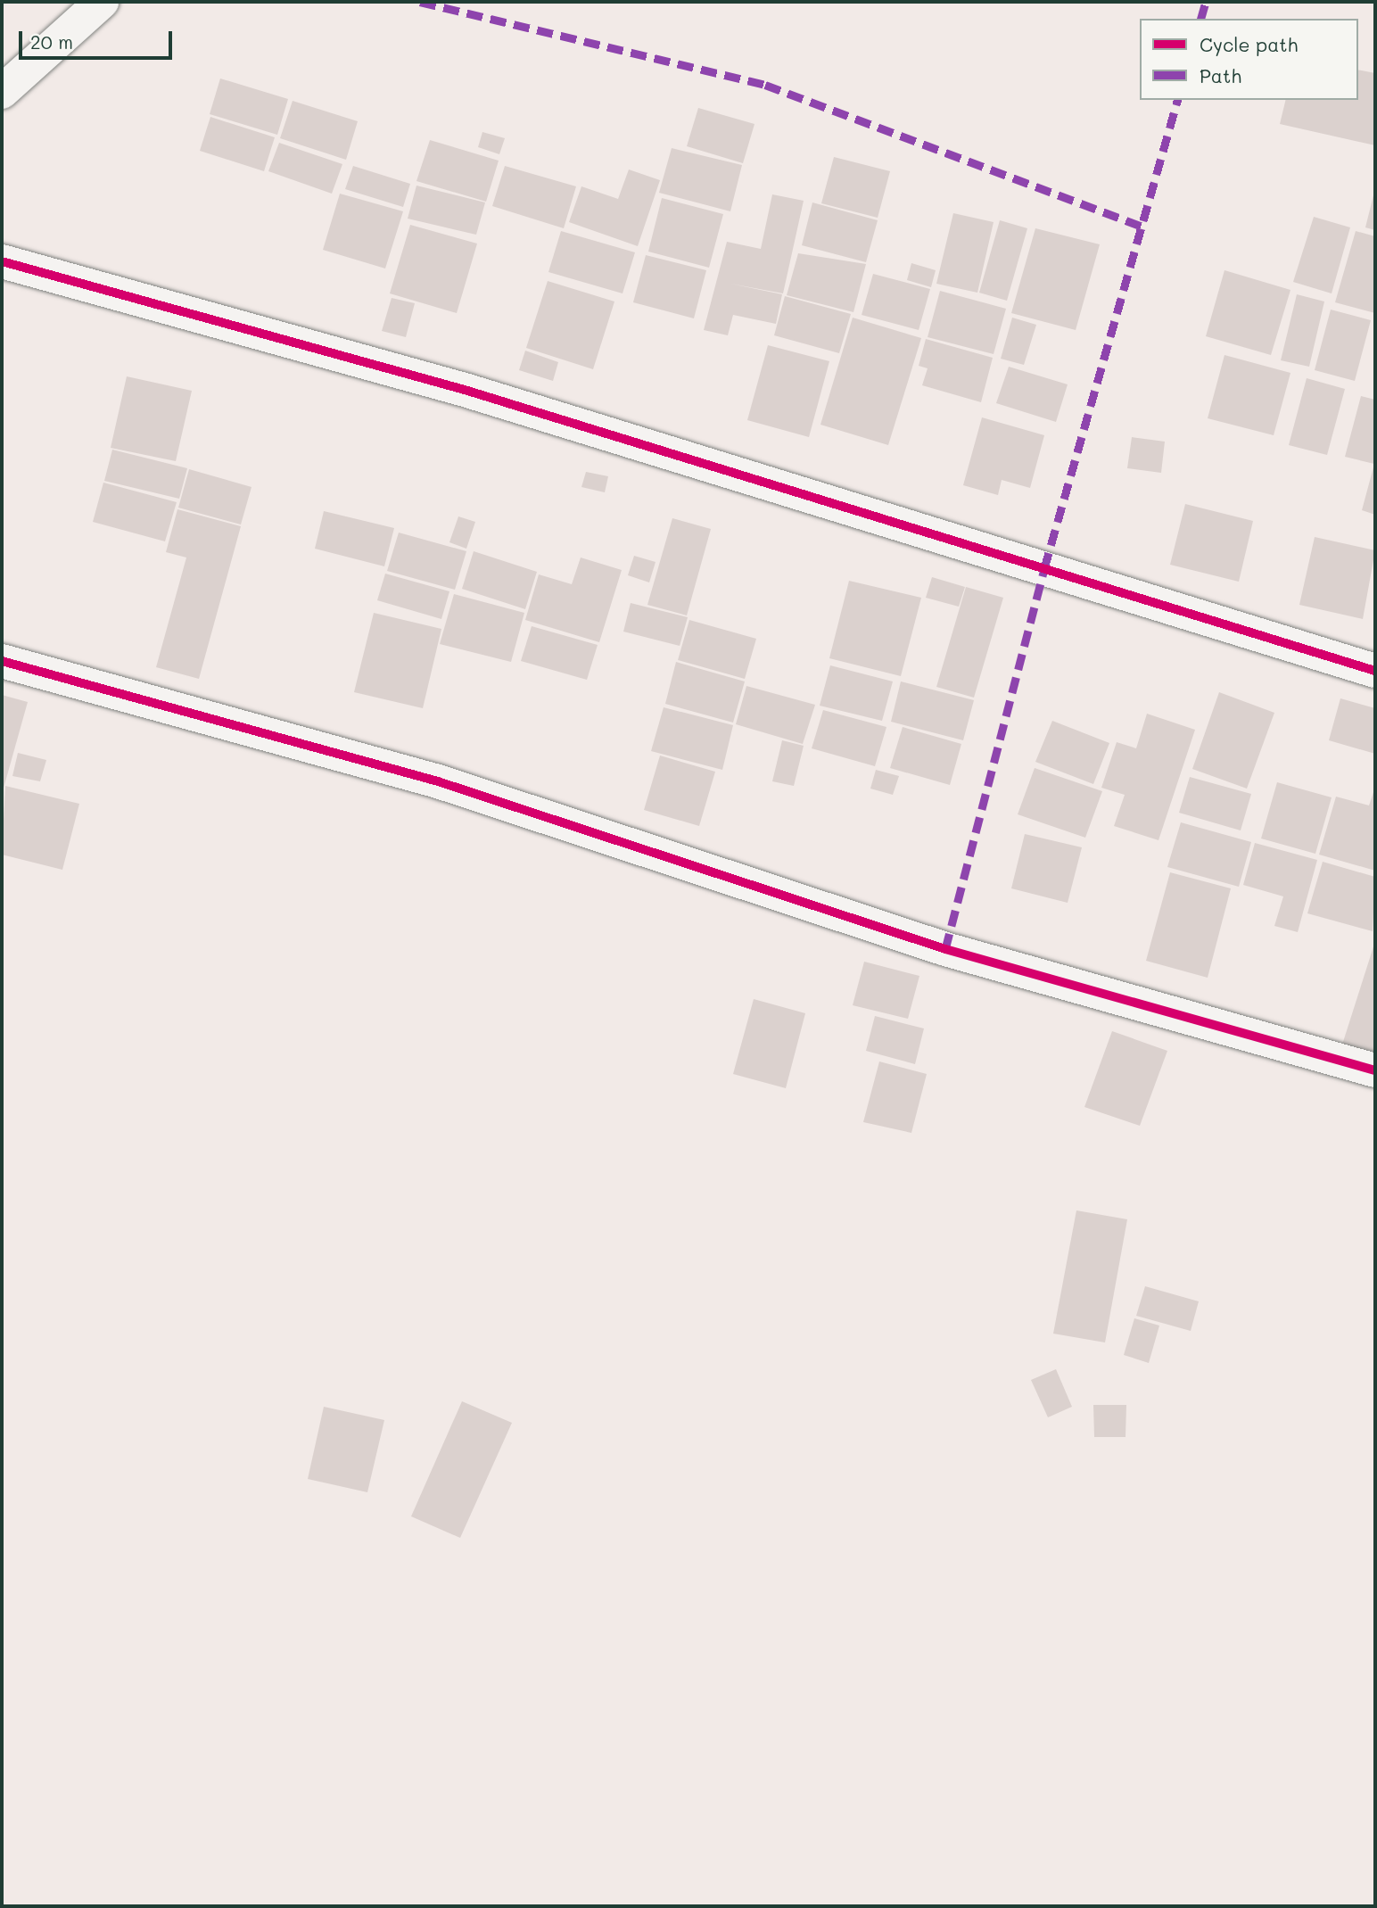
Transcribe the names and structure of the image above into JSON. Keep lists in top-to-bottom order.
{
  "legend": ["Cycle path", "Path"],
  "scale_bar": "20 m"
}
